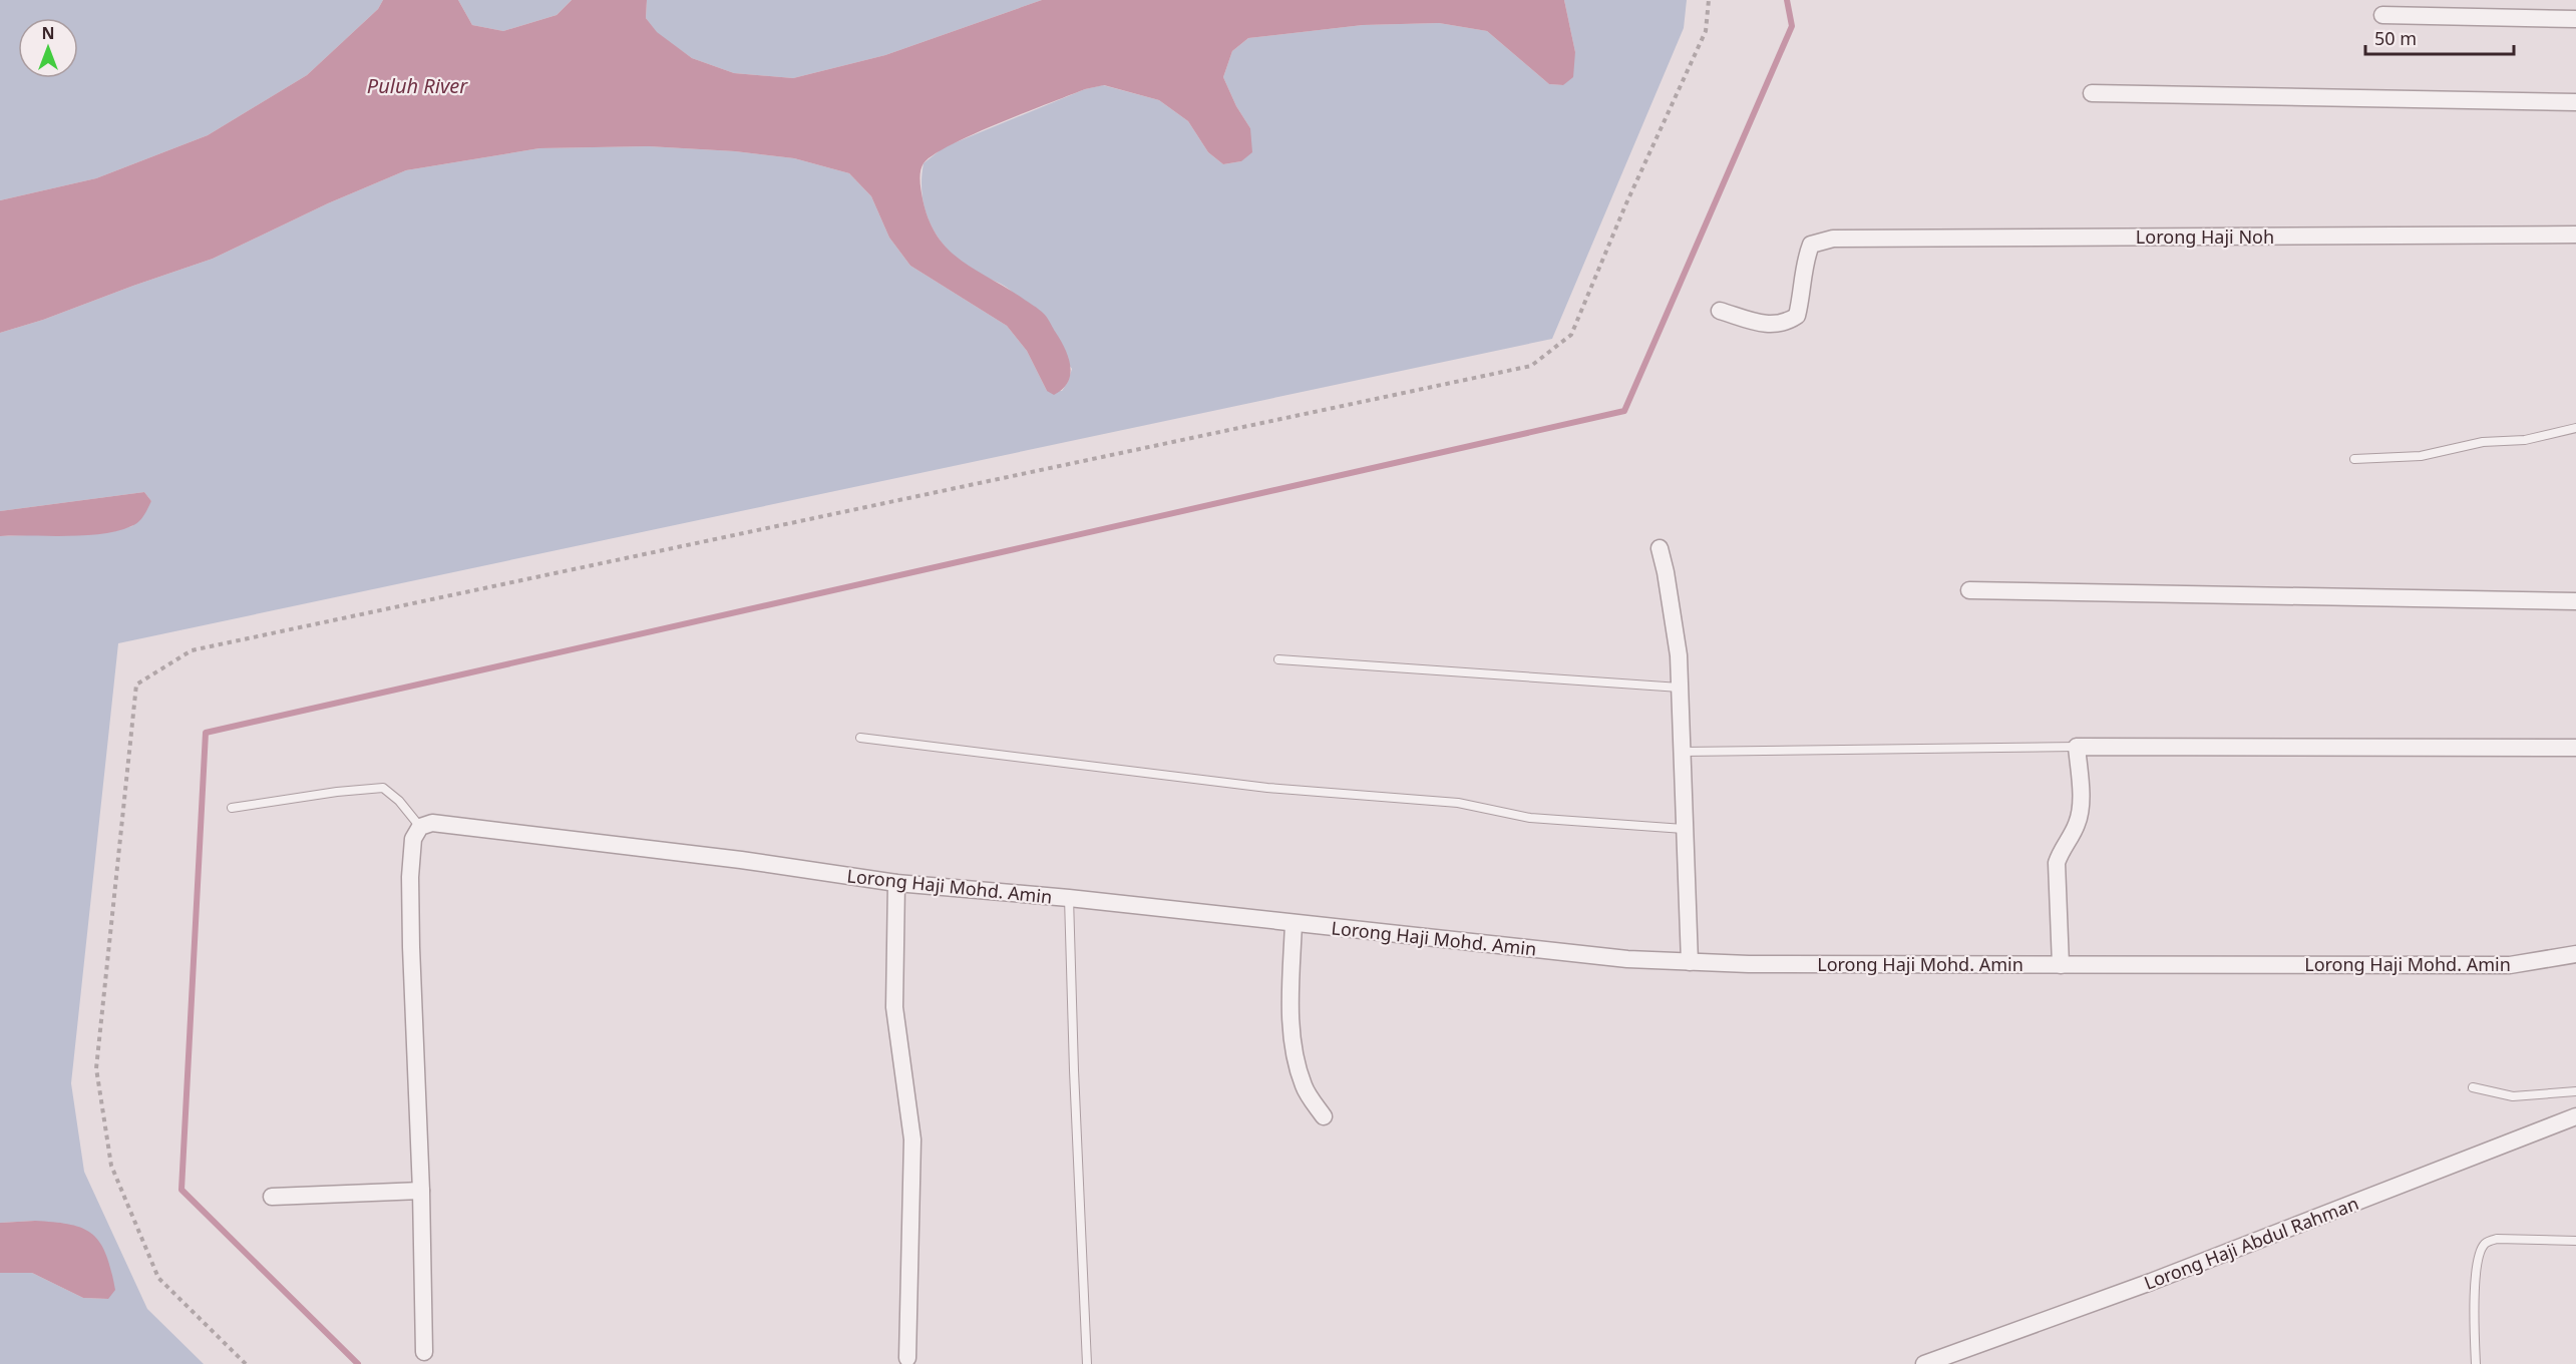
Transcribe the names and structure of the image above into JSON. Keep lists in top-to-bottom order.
{
  "streets": {
    "street": ["Lorong Haji Noh", "Lorong Haji Mohd. Amin", "Lorong Haji Abdul Rahman"]
  },
  "water": ["Puluh River"],
  "scale_bar": "50 m",
  "north": "top"
}
